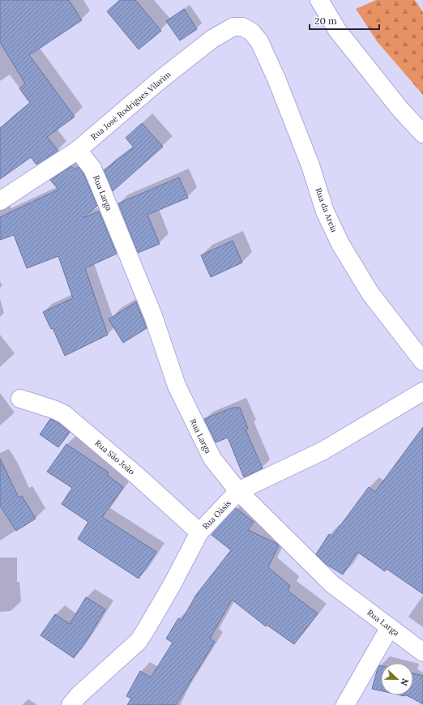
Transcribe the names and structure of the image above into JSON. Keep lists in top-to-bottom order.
{
  "streets": {
    "street": [
      "Rua José Rodrigues Vilarim",
      "Rua Larga",
      "Rua da Areia",
      "Rua São João",
      "Rua Oásis"
    ]
  },
  "crossings": [
    ["Rua José Rodrigues Vilarim", "Rua Larga"],
    ["Rua José Rodrigues Vilarim", "Rua da Areia"],
    ["Rua Larga", "Rua Oásis"],
    ["Rua São João", "Rua Oásis"]
  ],
  "scale_bar": "20 m",
  "north": "right"
}
